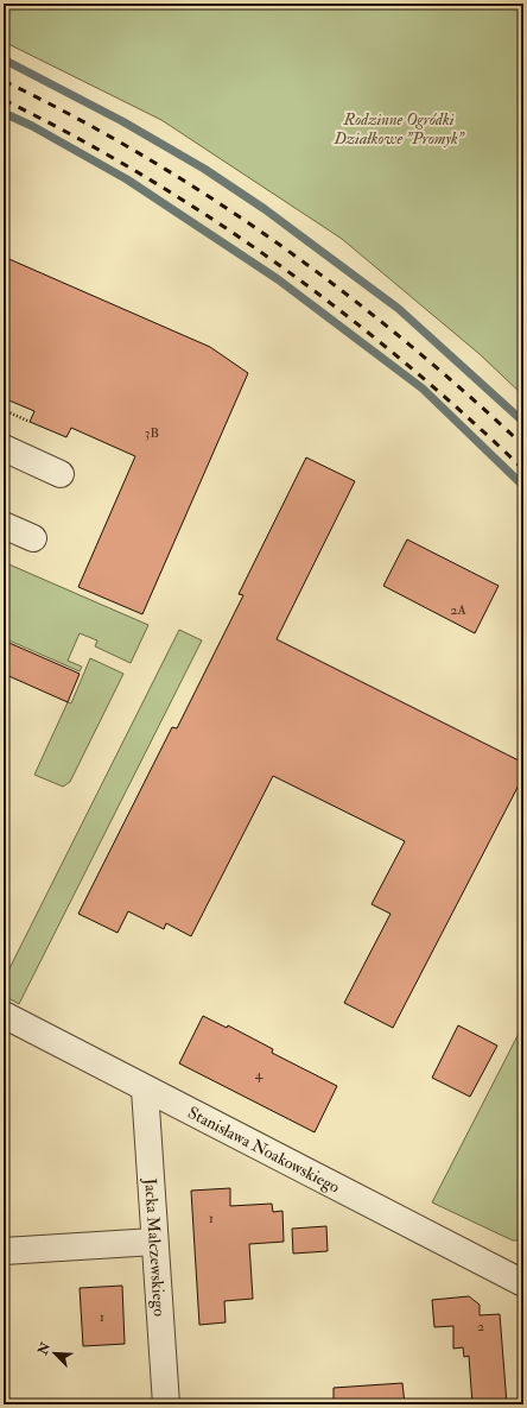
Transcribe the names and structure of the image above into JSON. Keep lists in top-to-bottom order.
{
  "streets": {
    "street": ["Stanisława Noakowskiego", "Jacka Malczewskiego"]
  },
  "crossings": [
    ["Stanisława Noakowskiego", "Jacka Malczewskiego"]
  ],
  "parks": ["Rodzinne Ogródki Działkowe \"Promyk\""],
  "house_numbers": [
    "3B",
    "2A",
    "4",
    "1",
    "1",
    "2"
  ],
  "north": "top left"
}
